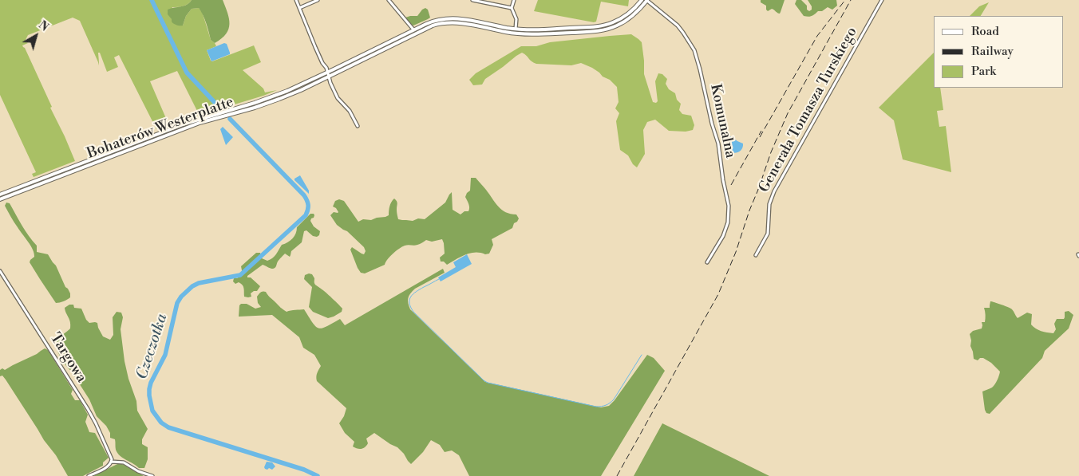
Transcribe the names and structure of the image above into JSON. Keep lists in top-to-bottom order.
{
  "streets": {
    "main road": ["Bohaterów Westerplatte"],
    "street": ["Generała Tomasza Turskiego", "Komunalna", "Targowa"]
  },
  "crossings": [
    ["Komunalna", "Bohaterów Westerplatte"]
  ],
  "water": ["Czeczotka"],
  "legend": ["Road", "Railway", "Park"],
  "north": "top right"
}
